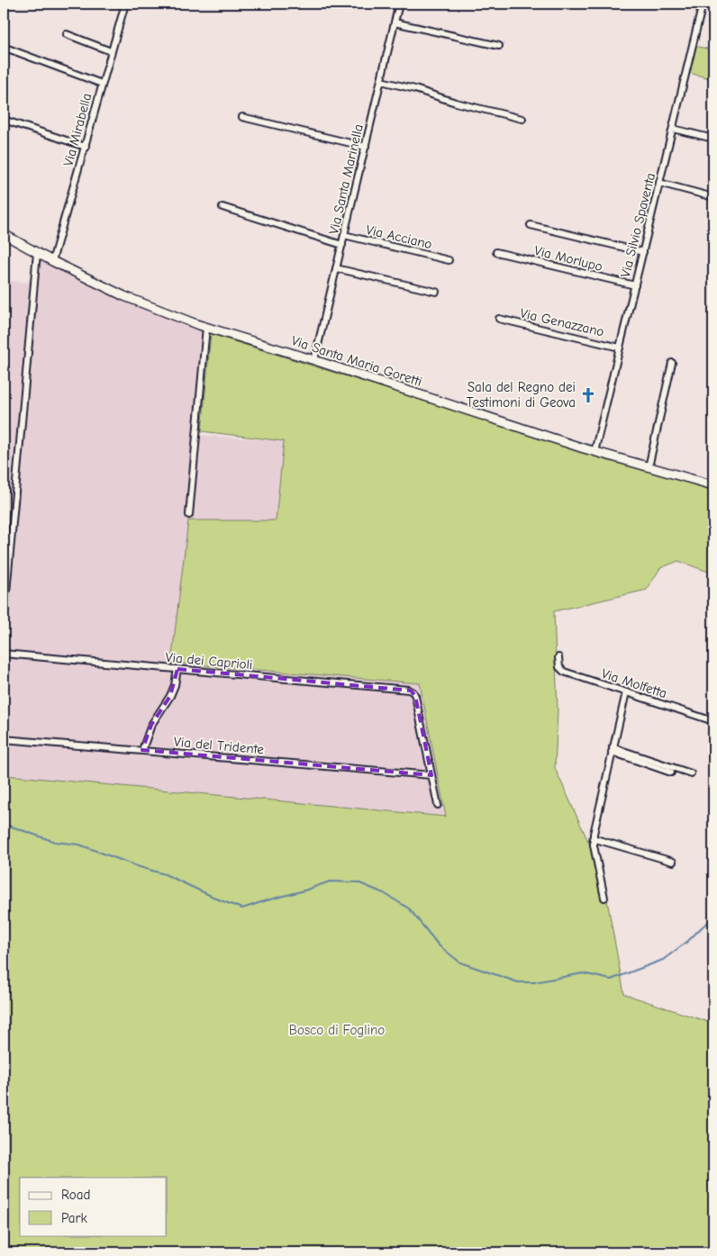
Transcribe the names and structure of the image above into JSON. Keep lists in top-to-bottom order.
{
  "streets": {
    "main road": ["Via Santa Maria Goretti"],
    "street": [
      "Via Mirabella",
      "Via Santa Marinella",
      "Via Silvio Spaventa",
      "Via Acciano",
      "Via Morlupo",
      "Via Genazzano",
      "Via dei Caprioli",
      "Via Molfetta",
      "Via del Tridente"
    ]
  },
  "crossings": [
    ["Via Mirabella", "Via Santa Maria Goretti"],
    ["Via Santa Marinella", "Via Acciano"],
    ["Via Santa Marinella", "Via Santa Maria Goretti"],
    ["Via Silvio Spaventa", "Via Morlupo"],
    ["Via Silvio Spaventa", "Via Genazzano"],
    ["Via Silvio Spaventa", "Via Santa Maria Goretti"],
    ["Via dei Caprioli", "Via del Tridente"]
  ],
  "parks": ["Bosco di Foglino"],
  "places": {
    "church": ["Sala del Regno dei Testimoni di Geova"]
  },
  "legend": ["Road", "Park"]
}
